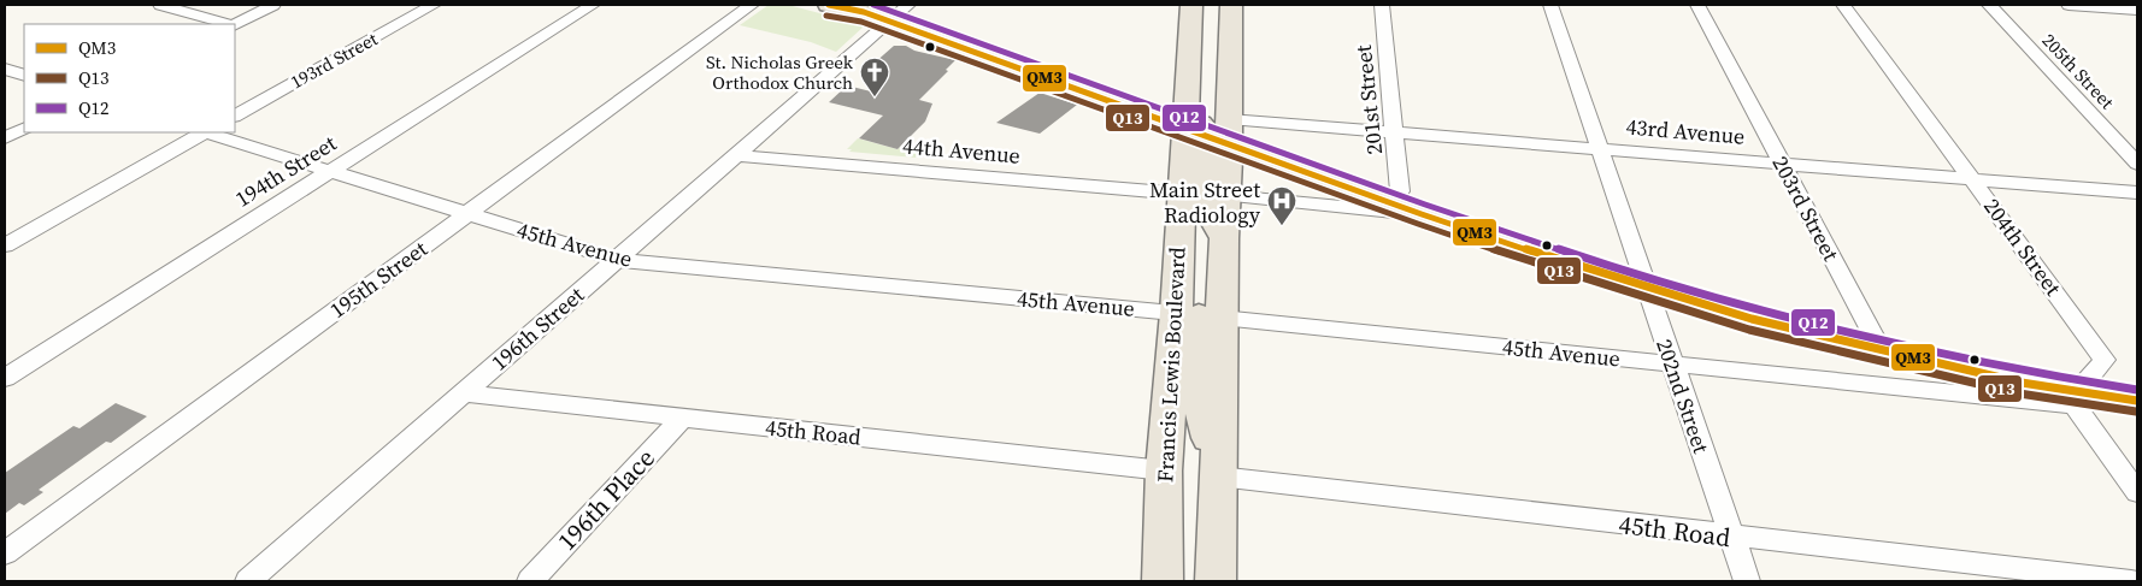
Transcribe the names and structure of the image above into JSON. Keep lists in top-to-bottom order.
{
  "streets": {
    "main road": ["Francis Lewis Boulevard"],
    "street": [
      "193rd Street",
      "205th Street",
      "201st Street",
      "43rd Avenue",
      "44th Avenue",
      "194th Street",
      "203rd Street",
      "45th Avenue",
      "204th Street",
      "195th Street",
      "196th Street",
      "202nd Street",
      "45th Road",
      "196th Place"
    ]
  },
  "crossings": [
    ["201st Street", "43rd Avenue"],
    ["43rd Avenue", "203rd Street"],
    ["43rd Avenue", "204th Street"],
    ["43rd Avenue", "Francis Lewis Boulevard"],
    ["43rd Avenue", "202nd Street"],
    ["44th Avenue", "196th Street"],
    ["44th Avenue", "Francis Lewis Boulevard"],
    ["194th Street", "45th Avenue"],
    ["45th Avenue", "204th Street"],
    ["45th Avenue", "195th Street"],
    ["45th Avenue", "196th Street"],
    ["45th Avenue", "Francis Lewis Boulevard"],
    ["45th Avenue", "202nd Street"],
    ["196th Street", "45th Road"],
    ["Francis Lewis Boulevard", "45th Road"],
    ["202nd Street", "45th Road"],
    ["45th Road", "196th Place"]
  ],
  "places": {
    "church": ["St. Nicholas Greek Orthodox Church"],
    "hospital": ["Main Street Radiology"]
  },
  "lines": ["transit line QM3", "transit line Q12", "transit line Q13"],
  "legend": ["QM3", "Q13", "Q12"]
}
